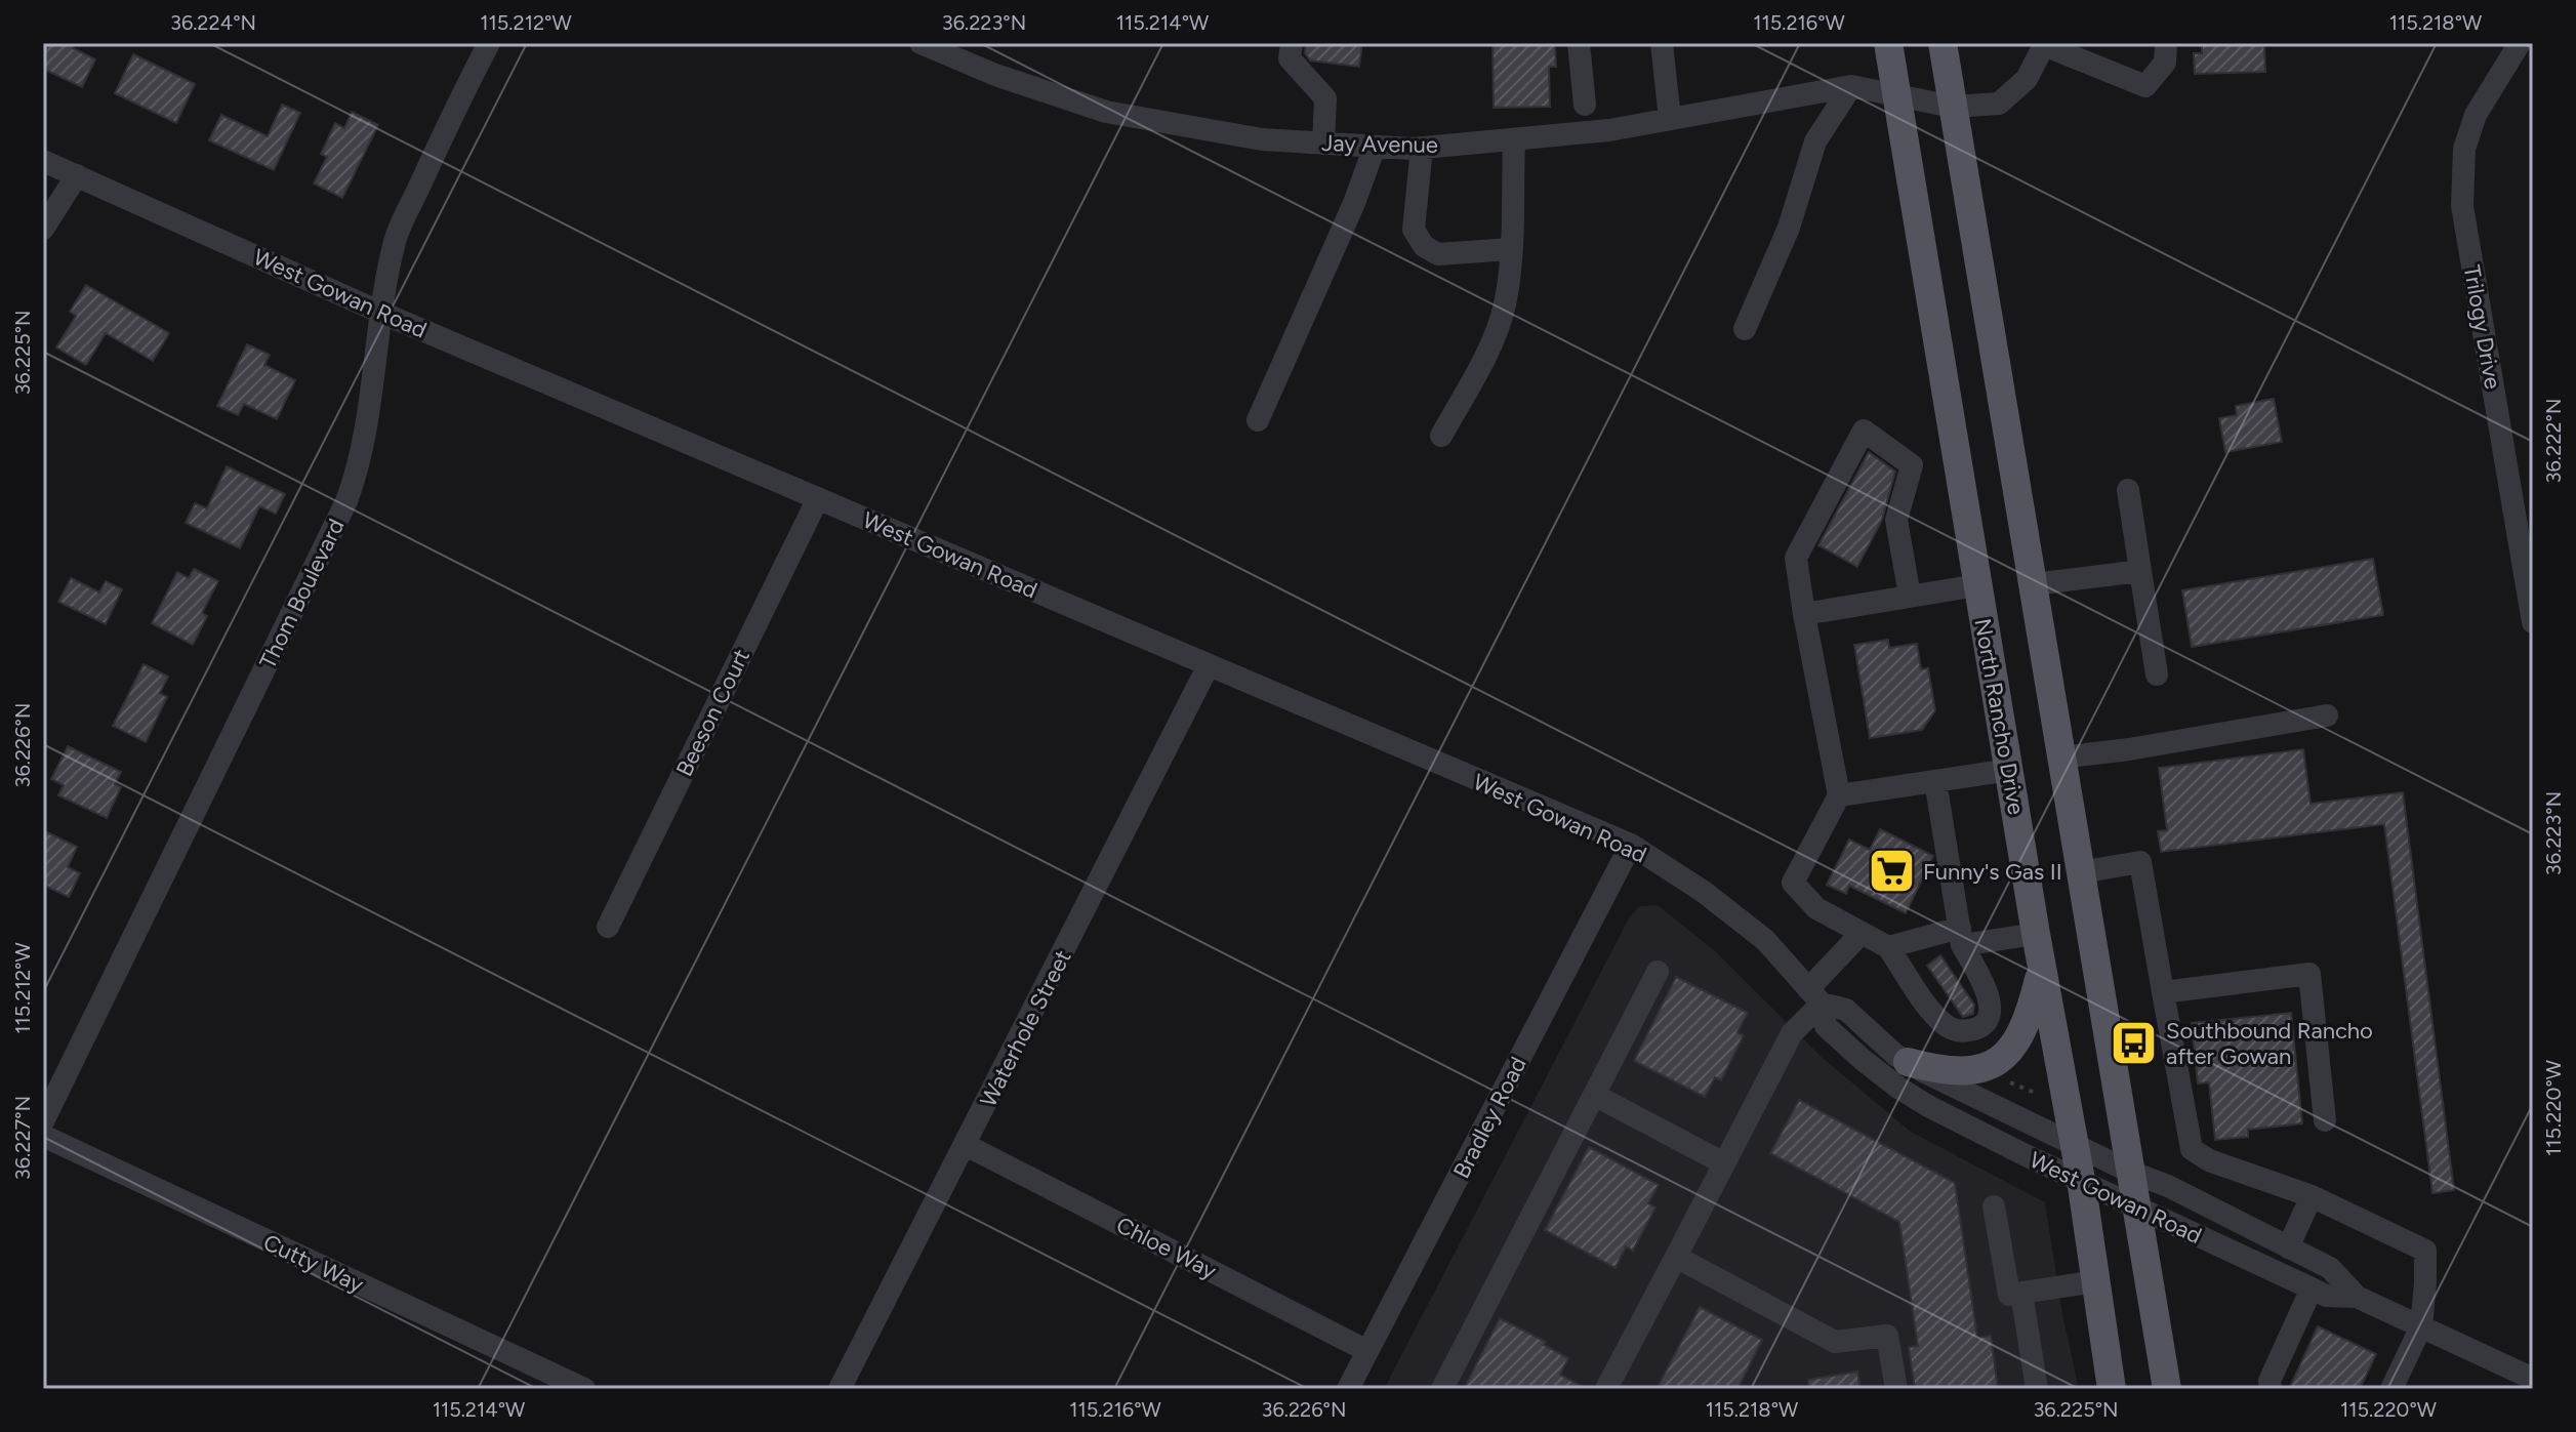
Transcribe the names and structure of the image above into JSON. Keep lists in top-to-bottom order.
{
  "streets": {
    "main road": ["North Rancho Drive"],
    "street": [
      "Jay Avenue",
      "West Gowan Road",
      "Trilogy Drive",
      "Thom Boulevard",
      "Beeson Court",
      "Waterhole Street",
      "Bradley Road",
      "Chloe Way",
      "Cutty Way"
    ]
  },
  "crossings": [
    ["Jay Avenue", "North Rancho Drive"],
    ["West Gowan Road", "Thom Boulevard"],
    ["West Gowan Road", "Beeson Court"],
    ["West Gowan Road", "North Rancho Drive"],
    ["West Gowan Road", "Waterhole Street"],
    ["West Gowan Road", "Bradley Road"],
    ["Waterhole Street", "Chloe Way"],
    ["Bradley Road", "Chloe Way"]
  ],
  "places": {
    "supermarket": ["Funny's Gas II"],
    "bus stop": ["Southbound Rancho after Gowan"]
  },
  "coordinates": [
    "36.224°N",
    "115.212°W",
    "36.223°N",
    "115.214°W",
    "115.216°W",
    "115.218°W",
    "36.225°N",
    "36.222°N",
    "36.226°N",
    "115.220°W",
    "36.227°N"
  ]
}
